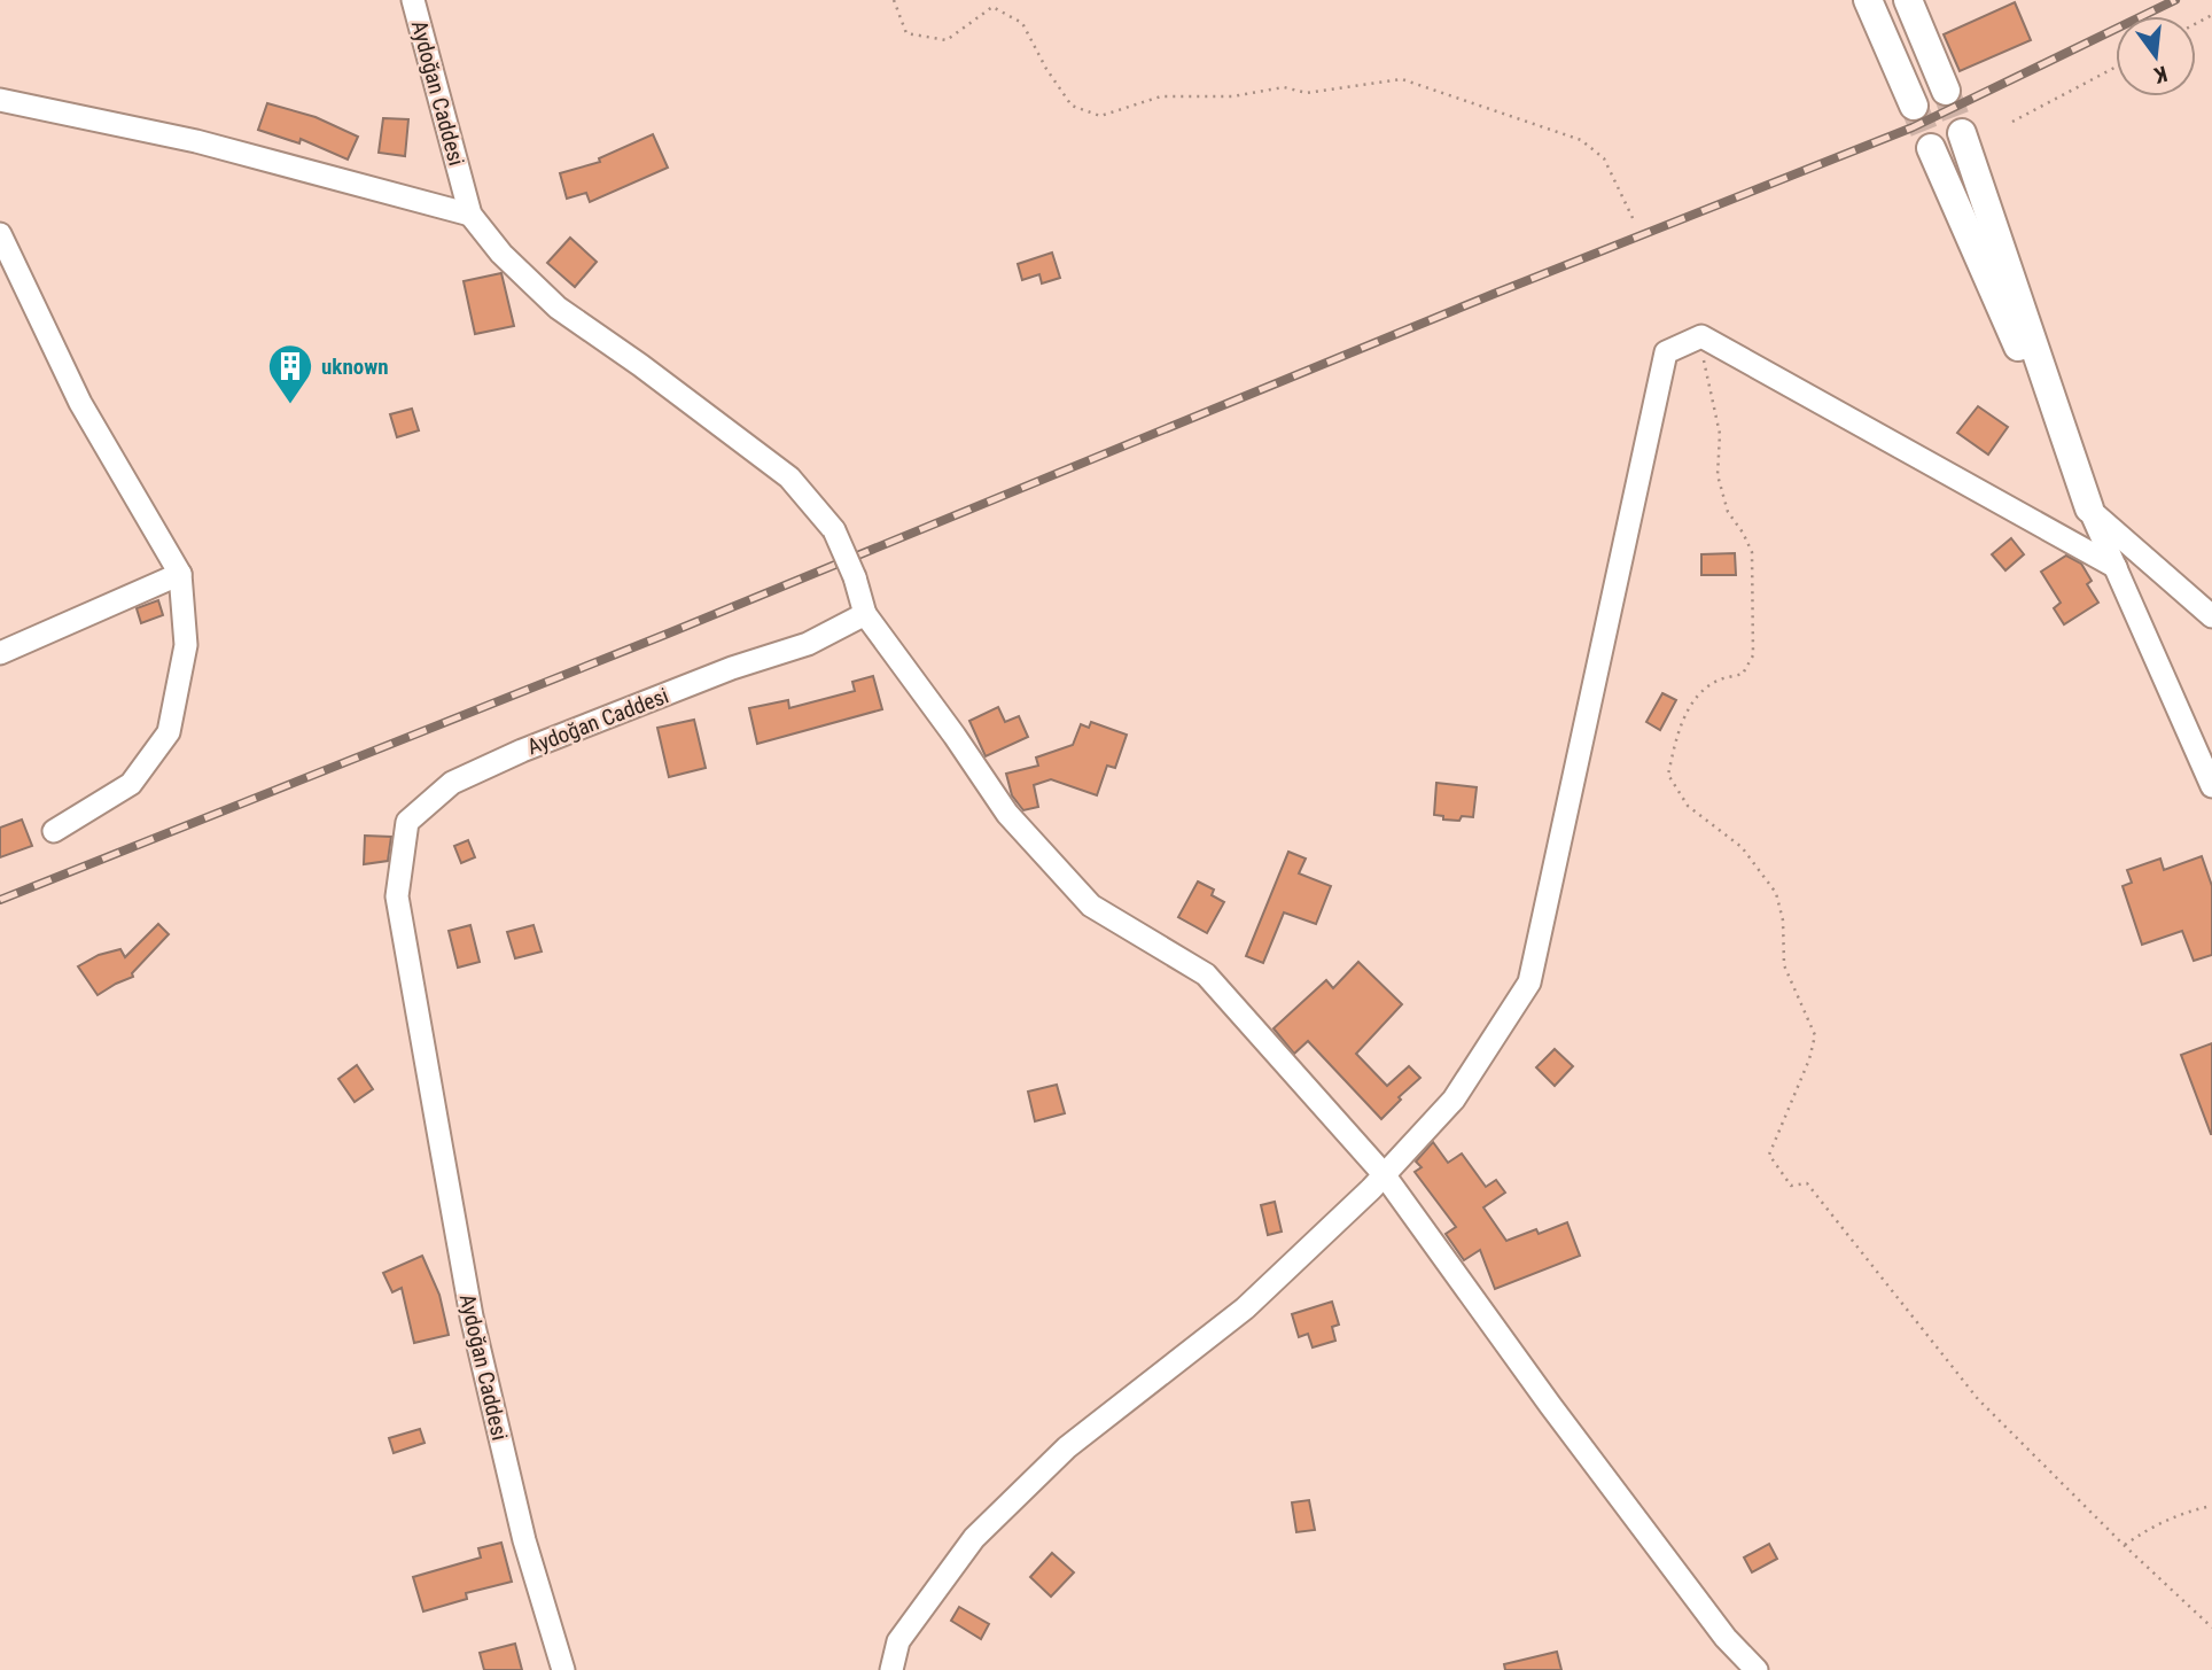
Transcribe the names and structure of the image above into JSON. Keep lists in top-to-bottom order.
{
  "streets": {
    "street": ["Aydoğan Caddesi"]
  },
  "places": {
    "building": ["uknown"]
  },
  "north": "bottom"
}
